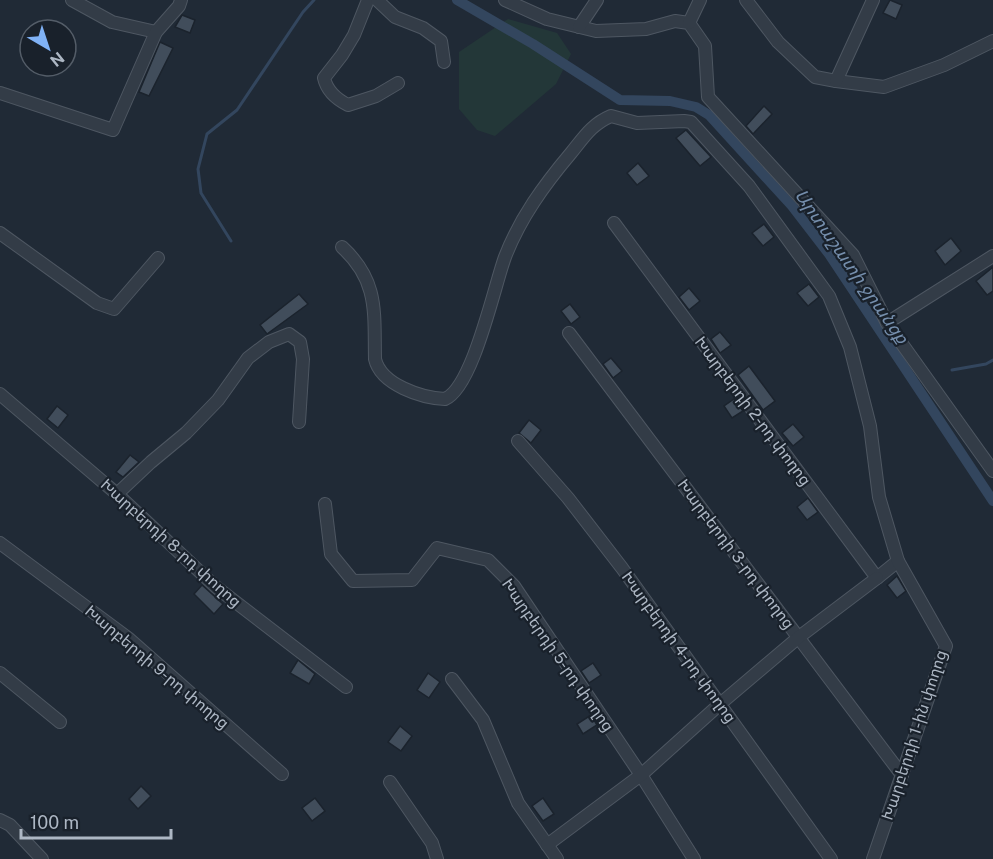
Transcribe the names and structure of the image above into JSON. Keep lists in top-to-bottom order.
{
  "streets": {
    "street": [
      "Խարբերդի 2-րդ փողոց",
      "Խարբերդի 8-րդ փողոց",
      "Խարբերդի 3-րդ փողոց",
      "Խարբերդի 4-րդ փողոց",
      "Խարբերդի 5-րդ փողոց",
      "Խարբերդի 9-րդ փողոց",
      "Խարբերդի 1-ին փողոց"
    ]
  },
  "crossings": [
    ["Խարբերդի 3-րդ փողոց", "Խարբերդի 1-ին փողոց"]
  ],
  "water": ["Արտաշատի ջրանցք"],
  "scale_bar": "100 m",
  "north": "bottom right"
}
